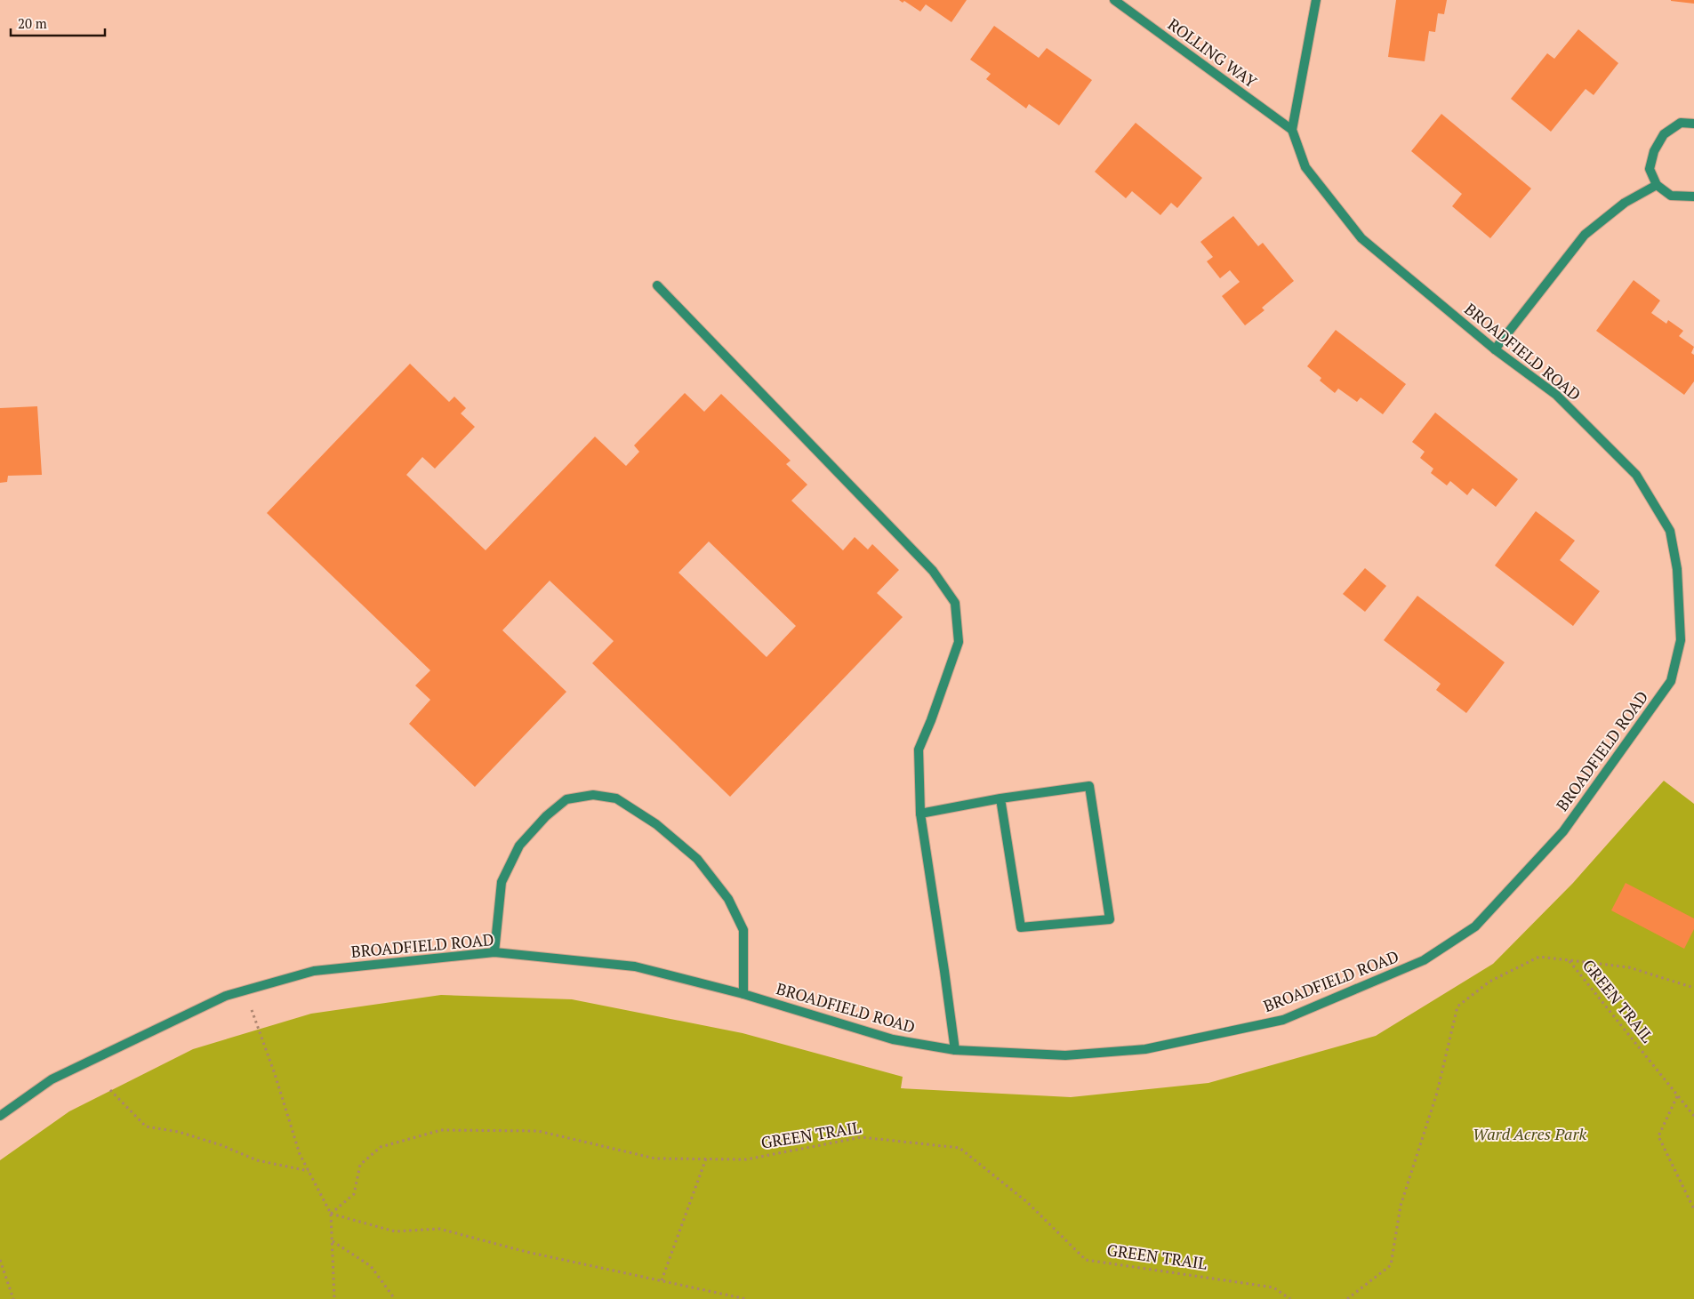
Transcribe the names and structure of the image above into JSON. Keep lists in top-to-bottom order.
{
  "streets": {
    "street": ["ROLLING WAY", "BROADFIELD ROAD"],
    "path": ["GREEN TRAIL"]
  },
  "crossings": [
    ["ROLLING WAY", "BROADFIELD ROAD"]
  ],
  "parks": ["Ward Acres Park"],
  "scale_bar": "20 m"
}
